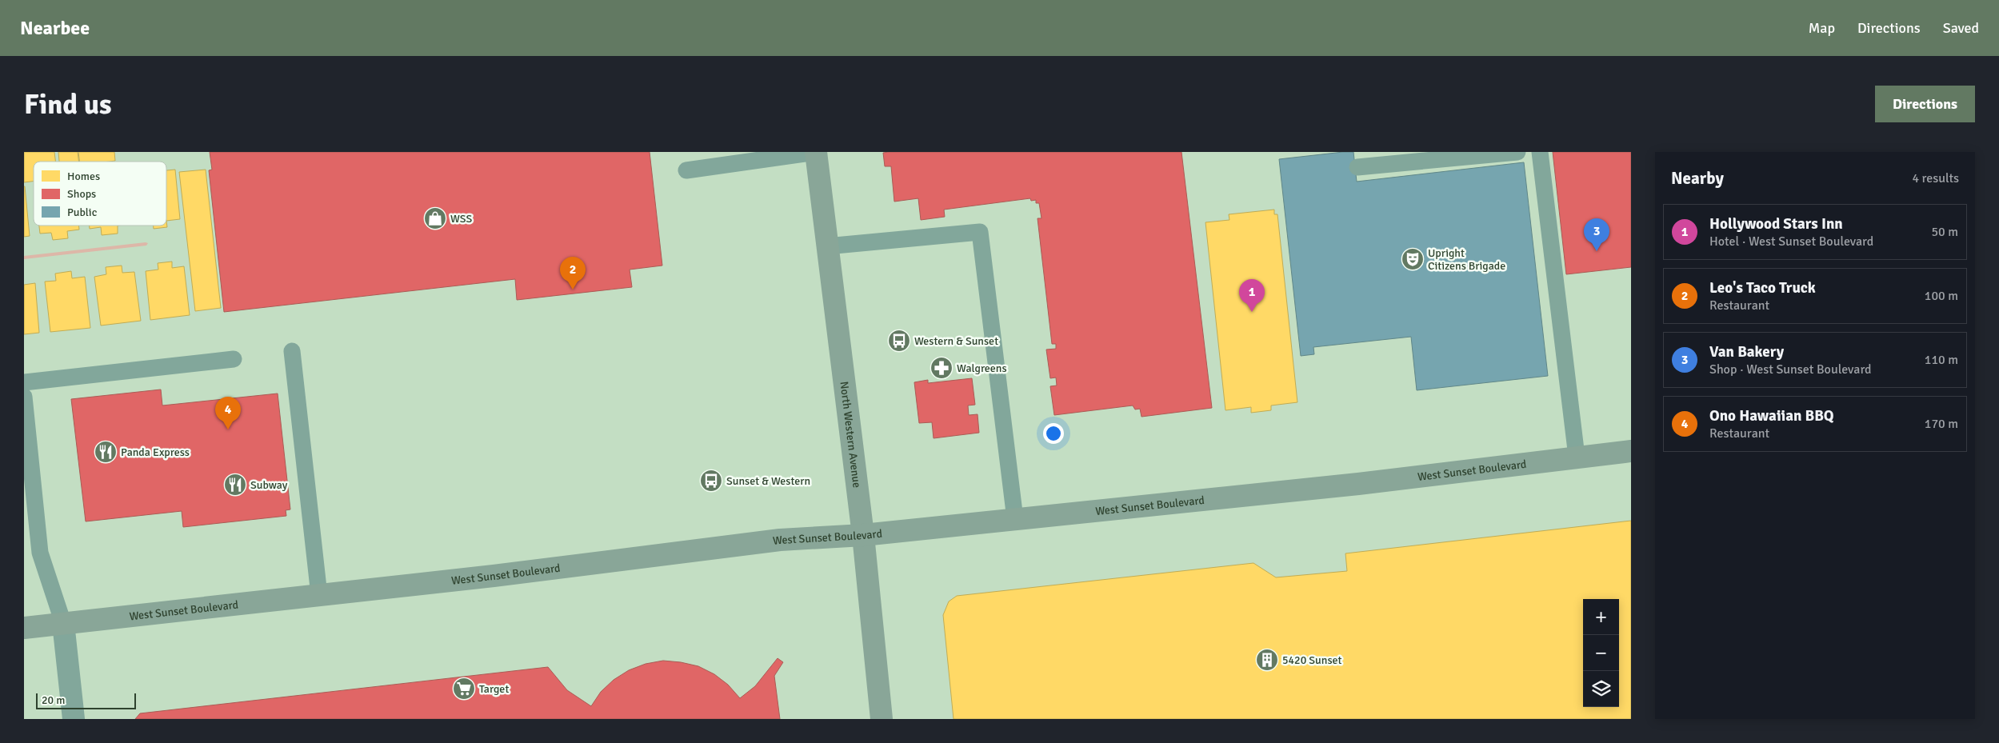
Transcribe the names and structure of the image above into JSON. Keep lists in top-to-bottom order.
{
  "streets": {
    "main road": ["North Western Avenue", "West Sunset Boulevard"]
  },
  "crossings": [
    ["North Western Avenue", "West Sunset Boulevard"]
  ],
  "places": {
    "shop": ["WSS"],
    "theatre": ["Upright Citizens Brigade"],
    "bus stop": ["Western & Sunset", "Sunset & Western"],
    "pharmacy": ["Walgreens"],
    "restaurant": ["Panda Express", "Subway"],
    "building": ["5420 Sunset"],
    "supermarket": ["Target"]
  },
  "legend": ["Homes", "Shops", "Public"],
  "scale_bar": "20 m",
  "page": {
    "header": "Nearbee",
    "nav": ["Map", "Directions", "Saved"],
    "buttons": "Directions",
    "title": "Find us",
    "heading": ["Nearby", "4 results"],
    "list": [
      {
        "mark": "1",
        "name": "Hollywood Stars Inn",
        "note": "Hotel · West Sunset Boulevard",
        "value": "50 m"
      },
      {
        "mark": "2",
        "name": "Leo's Taco Truck",
        "note": "Restaurant",
        "value": "100 m"
      },
      {
        "mark": "3",
        "name": "Van Bakery",
        "note": "Shop · West Sunset Boulevard",
        "value": "110 m"
      },
      {
        "mark": "4",
        "name": "Ono Hawaiian BBQ",
        "note": "Restaurant",
        "value": "170 m"
      }
    ],
    "pins": [
      "3",
      "2",
      "1",
      "4"
    ],
    "map_buttons": ["+", "−"],
    "scale": "20 m"
  }
}
